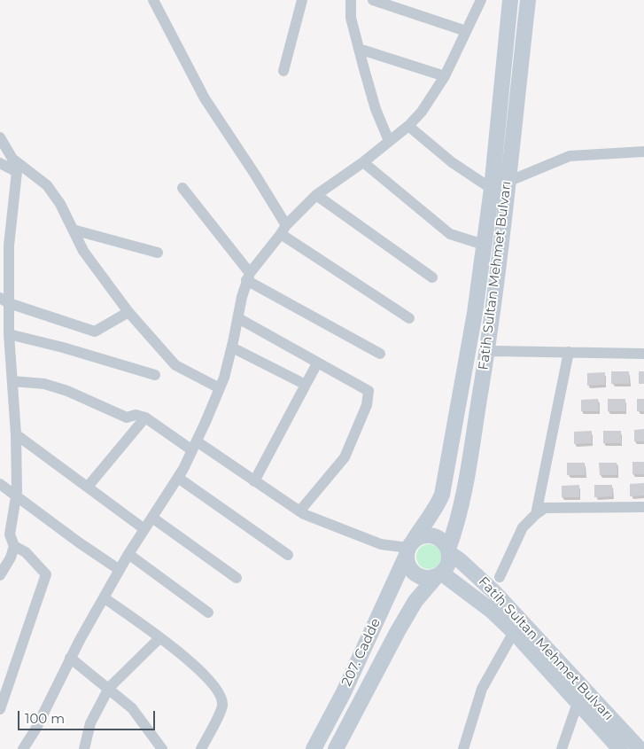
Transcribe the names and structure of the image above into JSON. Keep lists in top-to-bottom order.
{
  "streets": {
    "main road": ["Fatih Sultan Mehmet Bulvarı", "207. Cadde"]
  },
  "crossings": [
    ["Fatih Sultan Mehmet Bulvarı", "207. Cadde"]
  ],
  "scale_bar": "100 m"
}
